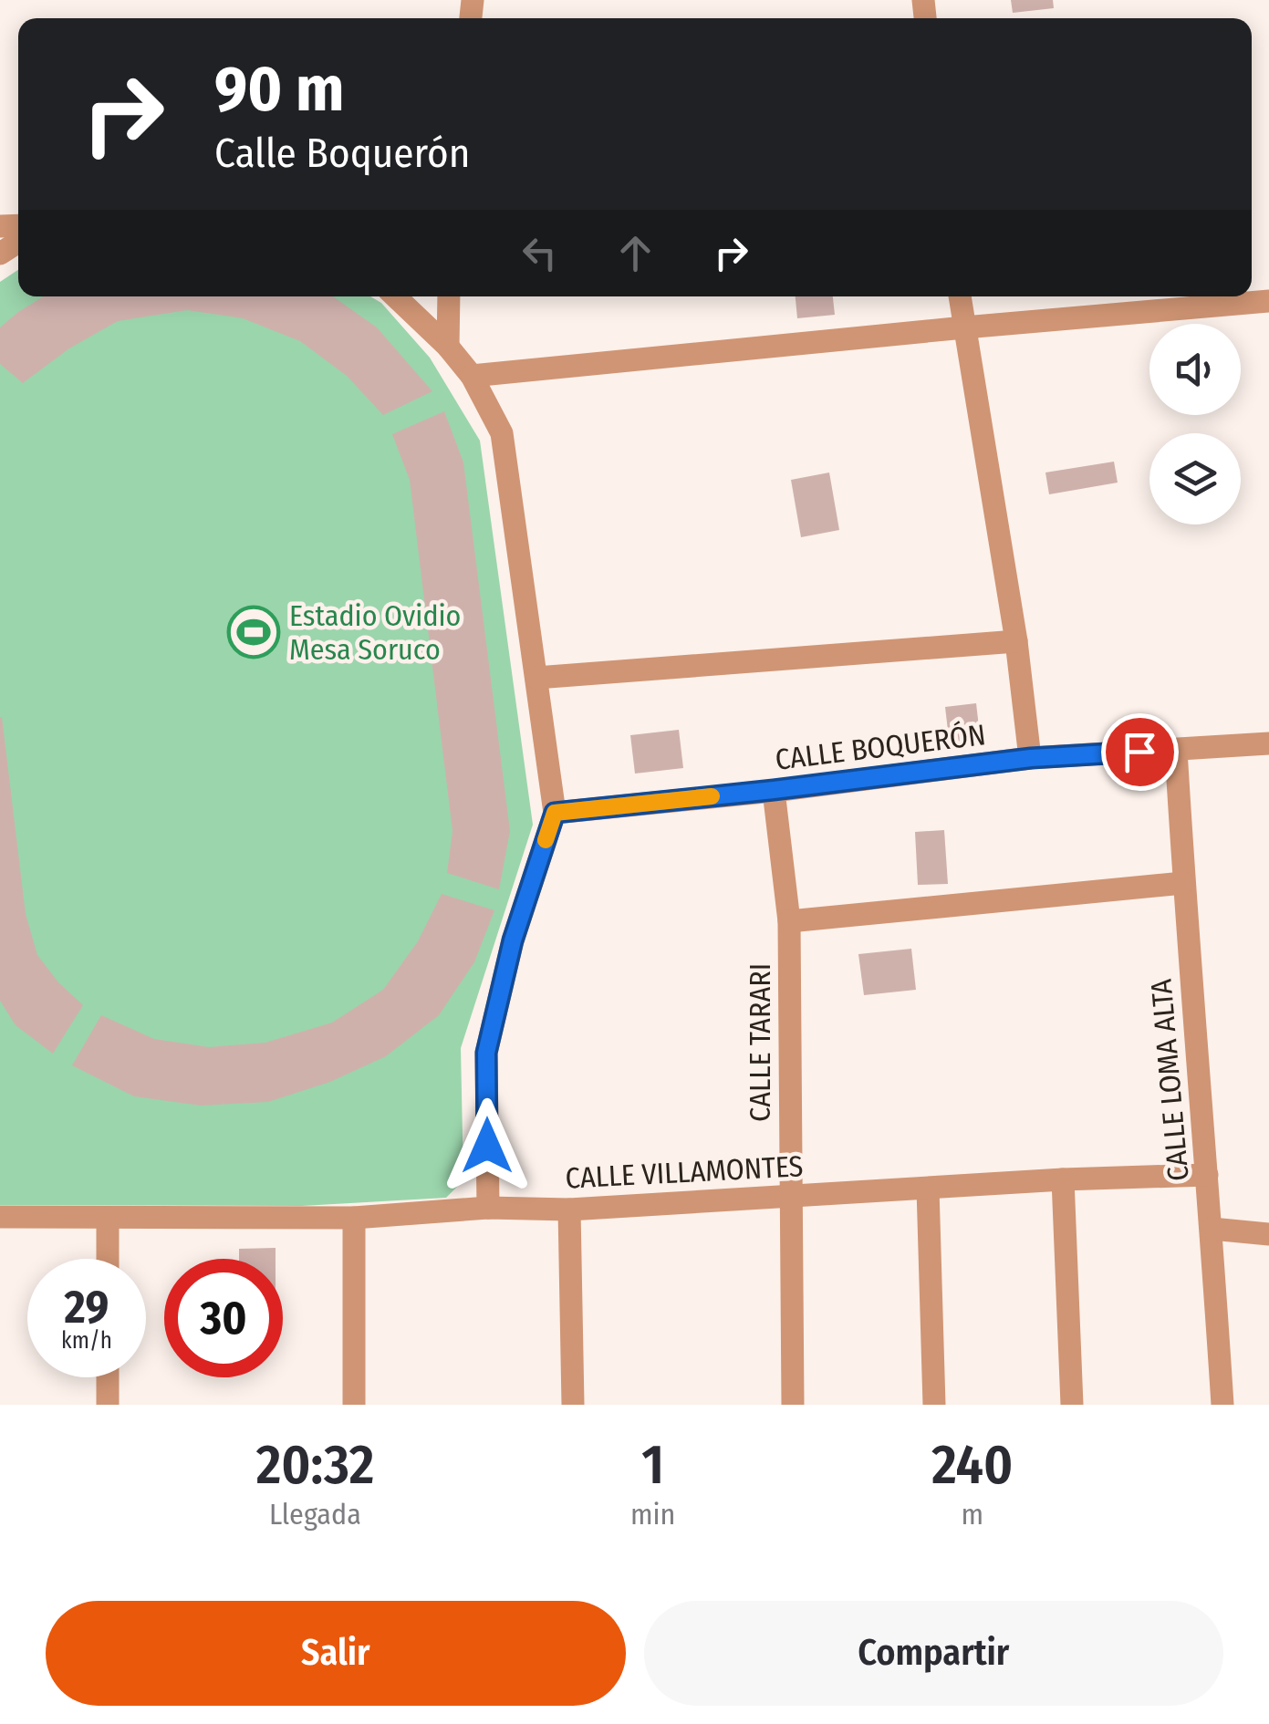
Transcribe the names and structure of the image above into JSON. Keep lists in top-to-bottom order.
{
  "streets": {
    "street": [
      "CALLE BOQUERÓN",
      "CALLE TARARI",
      "CALLE LOMA ALTA",
      "CALLE VILLAMONTES"
    ]
  },
  "crossings": [
    ["CALLE BOQUERÓN", "CALLE TARARI"],
    ["CALLE BOQUERÓN", "CALLE LOMA ALTA"],
    ["CALLE TARARI", "CALLE VILLAMONTES"],
    ["CALLE LOMA ALTA", "CALLE VILLAMONTES"]
  ],
  "places": {
    "sports": ["Estadio Ovidio Mesa Soruco"]
  },
  "page": {
    "turn": ["90 m", "Calle Boquerón"],
    "speed": "29 km/h",
    "limit": "30",
    "eta": [
      "20:32",
      "Llegada",
      "1",
      "min",
      "240",
      "m"
    ],
    "buttons": ["Salir", "Compartir"]
  }
}
